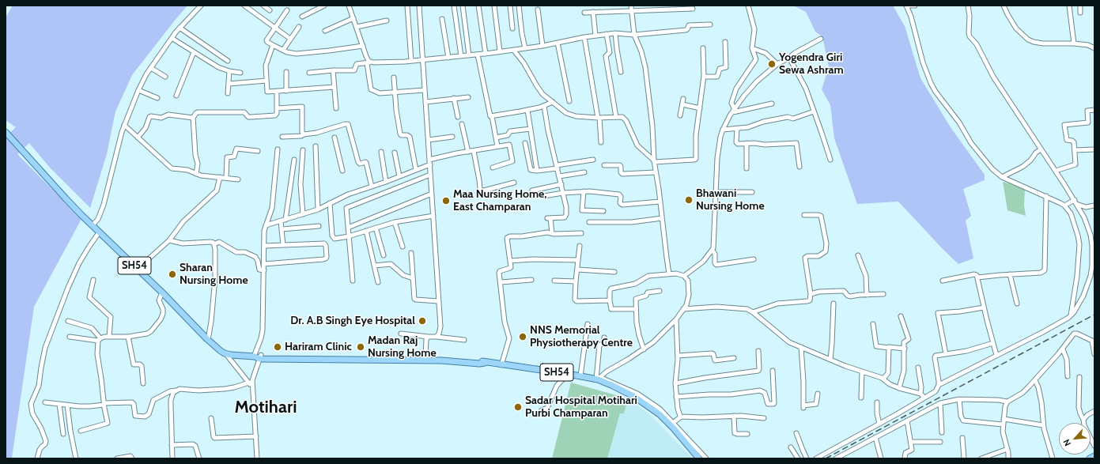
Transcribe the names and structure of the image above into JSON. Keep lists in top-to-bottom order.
{
  "streets": {
    "main road": ["SH54"]
  },
  "districts": ["Motihari"],
  "places": [
    "Yogendra Giri Sewa Ashram",
    "Bhawani Nursing Home",
    "Maa Nursing Home, East Champaran",
    "Sharan Nursing Home",
    "Dr. A.B Singh Eye Hospital",
    "NNS Memorial Physiotherapy Centre",
    "Hariram Clinic",
    "Madan Raj Nursing Home",
    "Sadar Hospital Motihari Purbi Champaran"
  ],
  "north": "bottom left"
}
